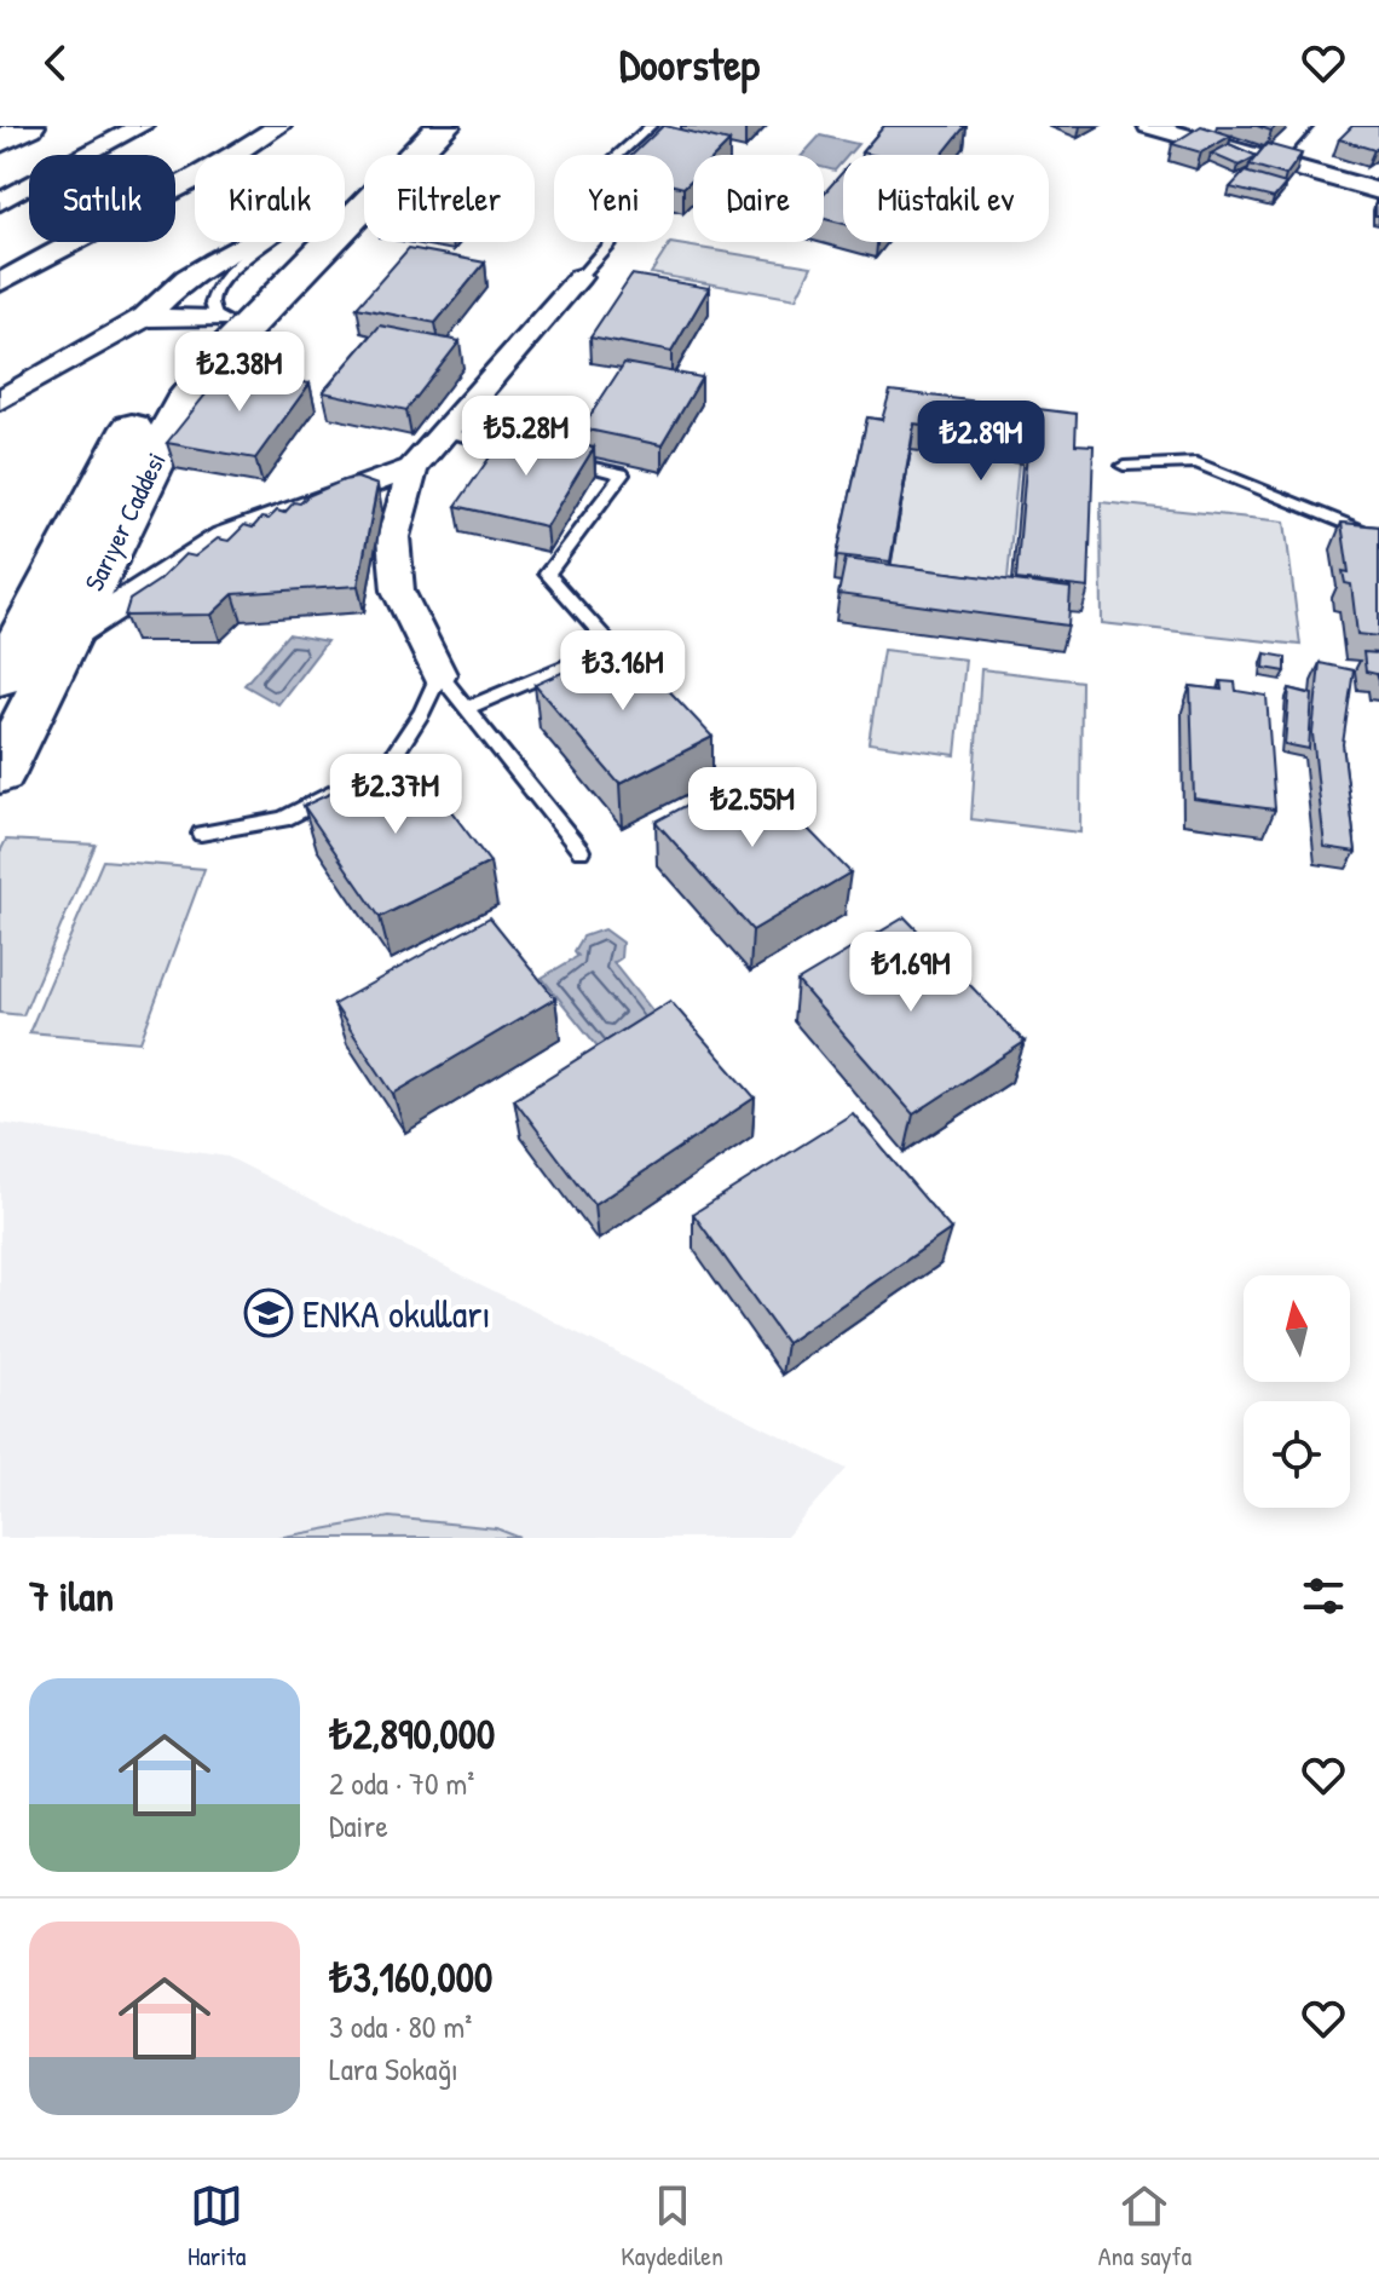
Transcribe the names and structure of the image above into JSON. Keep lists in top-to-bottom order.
{
  "streets": {
    "main road": ["Sarıyer Caddesi"]
  },
  "places": {
    "school or university": ["ENKA okulları"]
  },
  "north": "top",
  "page": {
    "header": "Doorstep",
    "chip": [
      "Satılık",
      "Kiralık",
      "Filtreler",
      "Yeni",
      "Daire",
      "Müstakil ev"
    ],
    "price": [
      "₺2.38M",
      "₺5.28M",
      "₺2.89M",
      "₺3.16M",
      "₺2.37M",
      "₺2.55M",
      "₺1.69M"
    ],
    "heading": "7 ilan",
    "list": [
      {
        "name": "₺2,890,000",
        "note": "2 oda · 70 m² · Daire"
      },
      {
        "name": "₺3,160,000",
        "note": "3 oda · 80 m² · Lara Sokağı"
      }
    ],
    "tabs": ["Harita", "Kaydedilen", "Ana sayfa"]
  }
}
